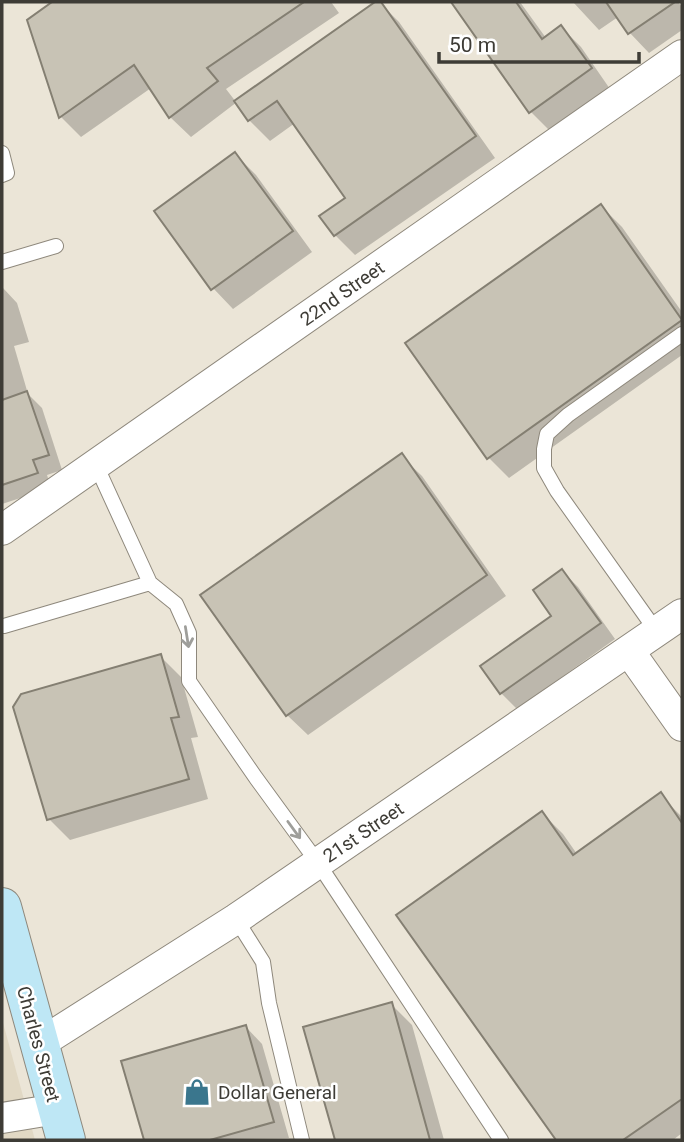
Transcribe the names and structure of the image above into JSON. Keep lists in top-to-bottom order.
{
  "streets": {
    "main road": ["Charles Street"],
    "street": ["22nd Street", "21st Street"]
  },
  "crossings": [
    ["21st Street", "Charles Street"]
  ],
  "places": {
    "shop": ["Dollar General"]
  },
  "scale_bar": "50 m"
}
